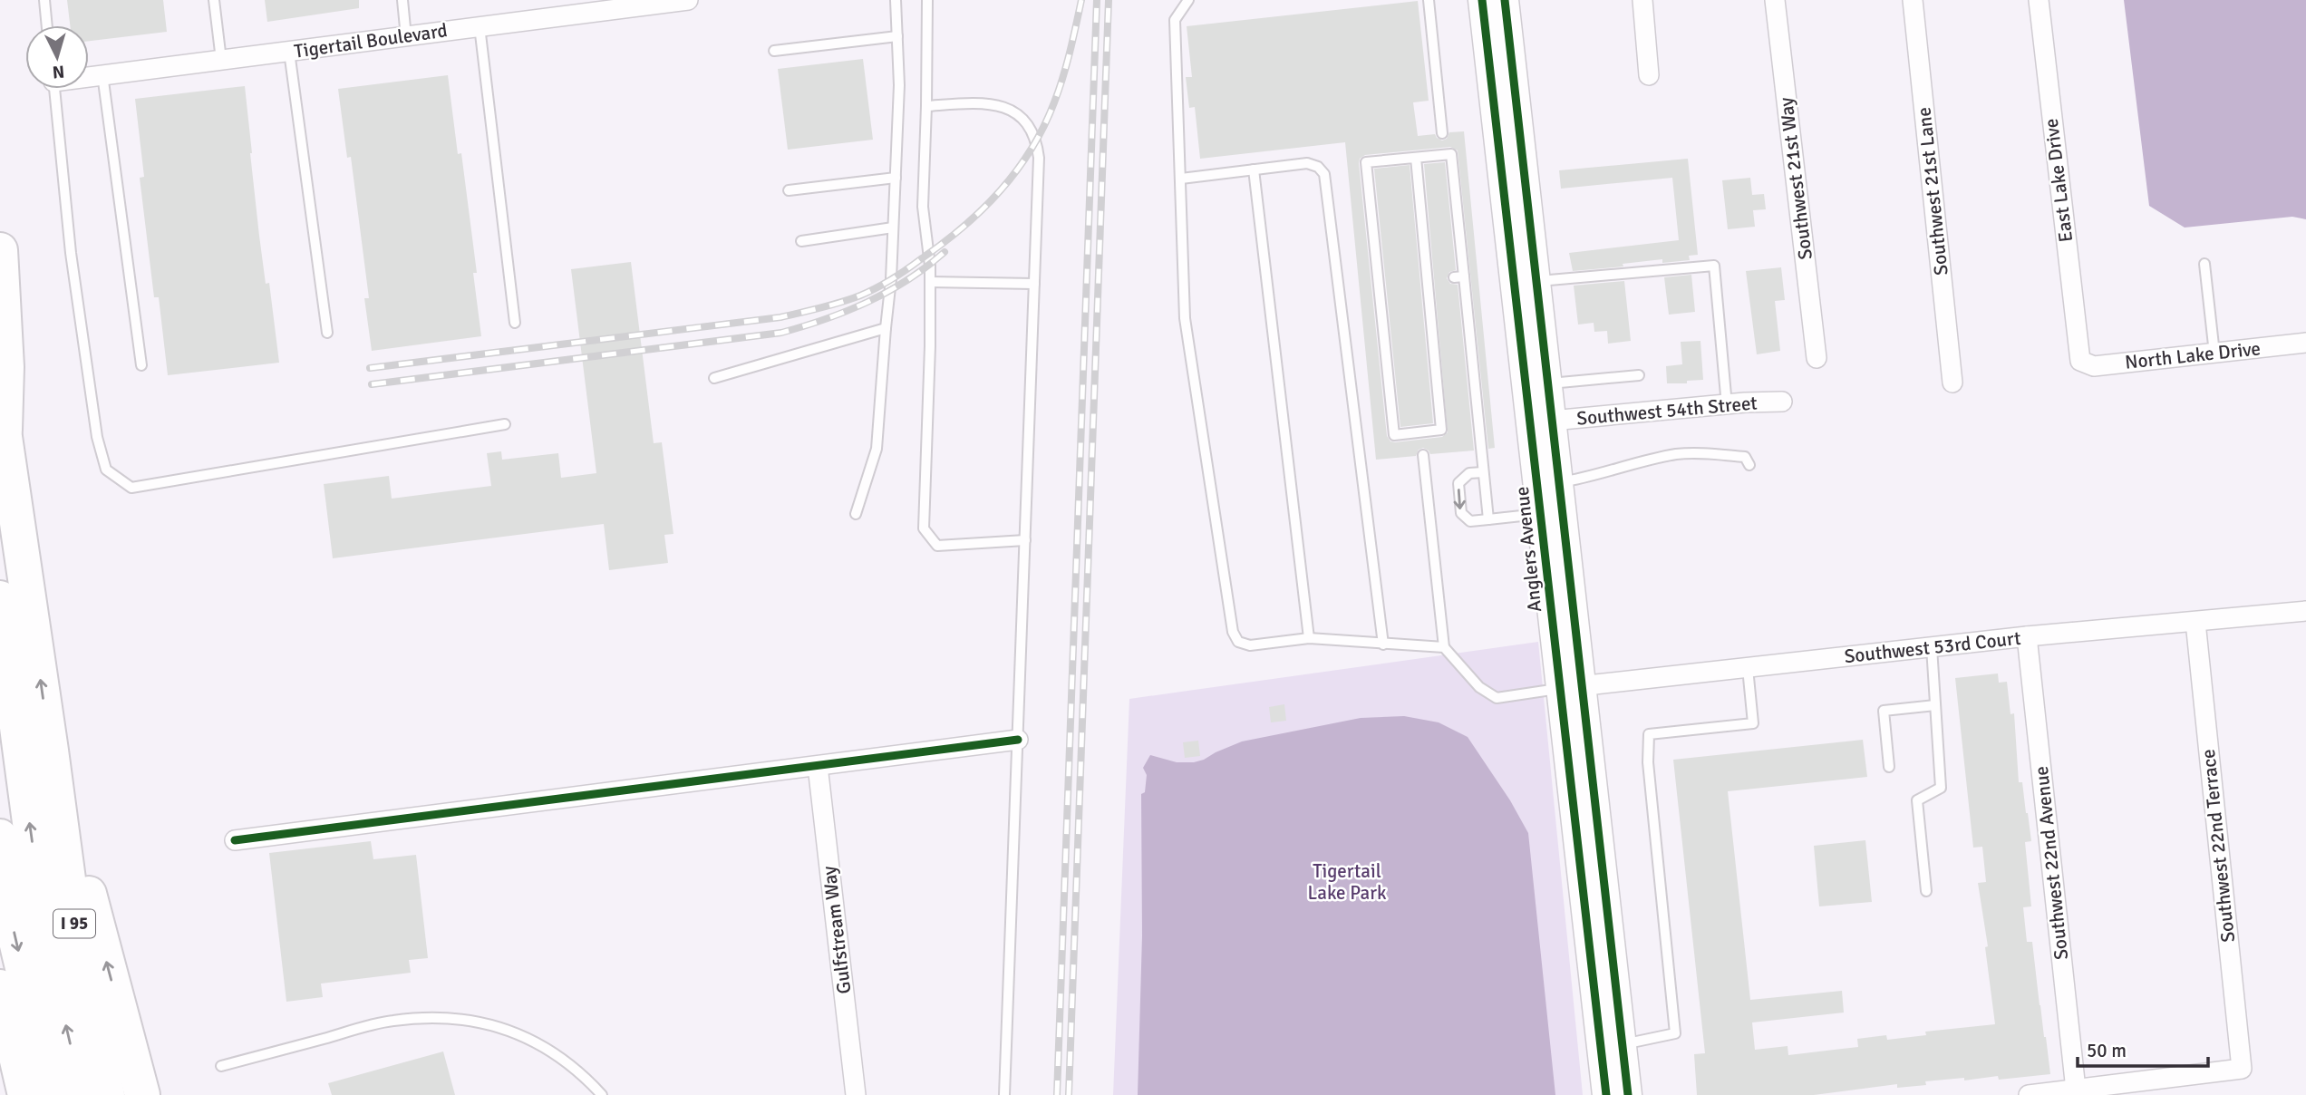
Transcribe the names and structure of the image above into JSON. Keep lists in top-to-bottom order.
{
  "streets": {
    "highway": ["I 95"],
    "street": [
      "Tigertail Boulevard",
      "Southwest 21st Way",
      "East Lake Drive",
      "Southwest 21st Lane",
      "North Lake Drive",
      "Southwest 54th Street",
      "Anglers Avenue",
      "Southwest 53rd Court",
      "Southwest 22nd Terrace",
      "Southwest 22nd Avenue",
      "Gulfstream Way"
    ]
  },
  "crossings": [
    ["East Lake Drive", "North Lake Drive"],
    ["Southwest 54th Street", "Anglers Avenue"],
    ["Anglers Avenue", "Southwest 53rd Court"],
    ["Southwest 53rd Court", "Southwest 22nd Terrace"],
    ["Southwest 53rd Court", "Southwest 22nd Avenue"],
    ["Southwest 22nd Terrace", "Southwest 22nd Avenue"]
  ],
  "parks": ["Tigertail Lake Park"],
  "scale_bar": "50 m",
  "north": "bottom"
}
